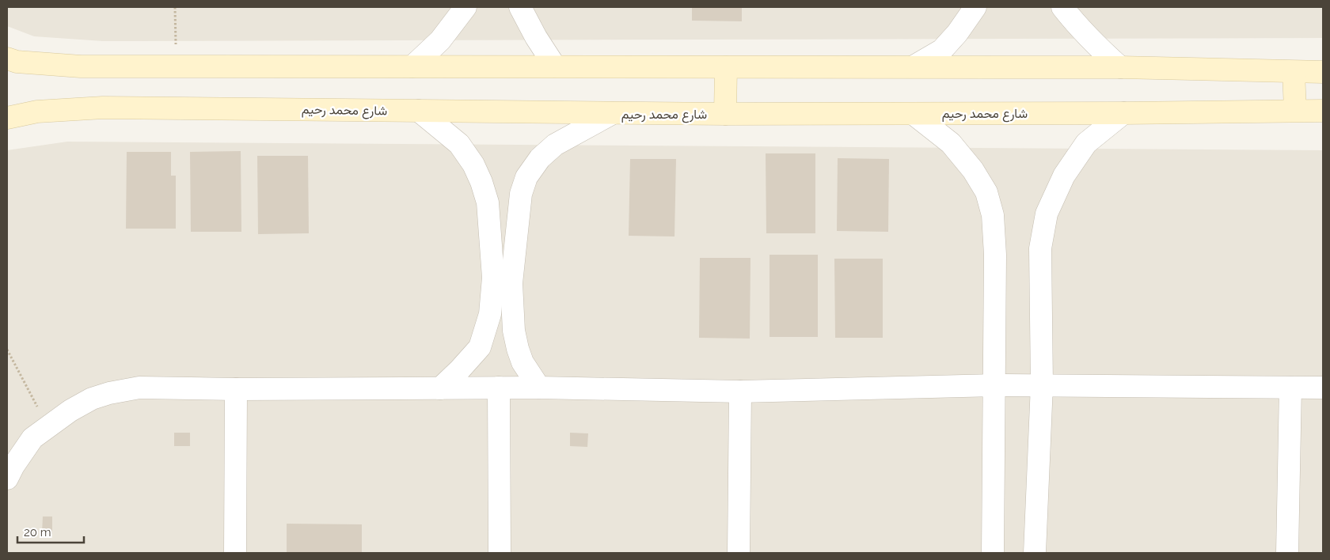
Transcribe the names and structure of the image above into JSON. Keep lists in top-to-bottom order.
{
  "streets": {
    "street": ["شارع محمد رحيم"]
  },
  "scale_bar": "20 m"
}
